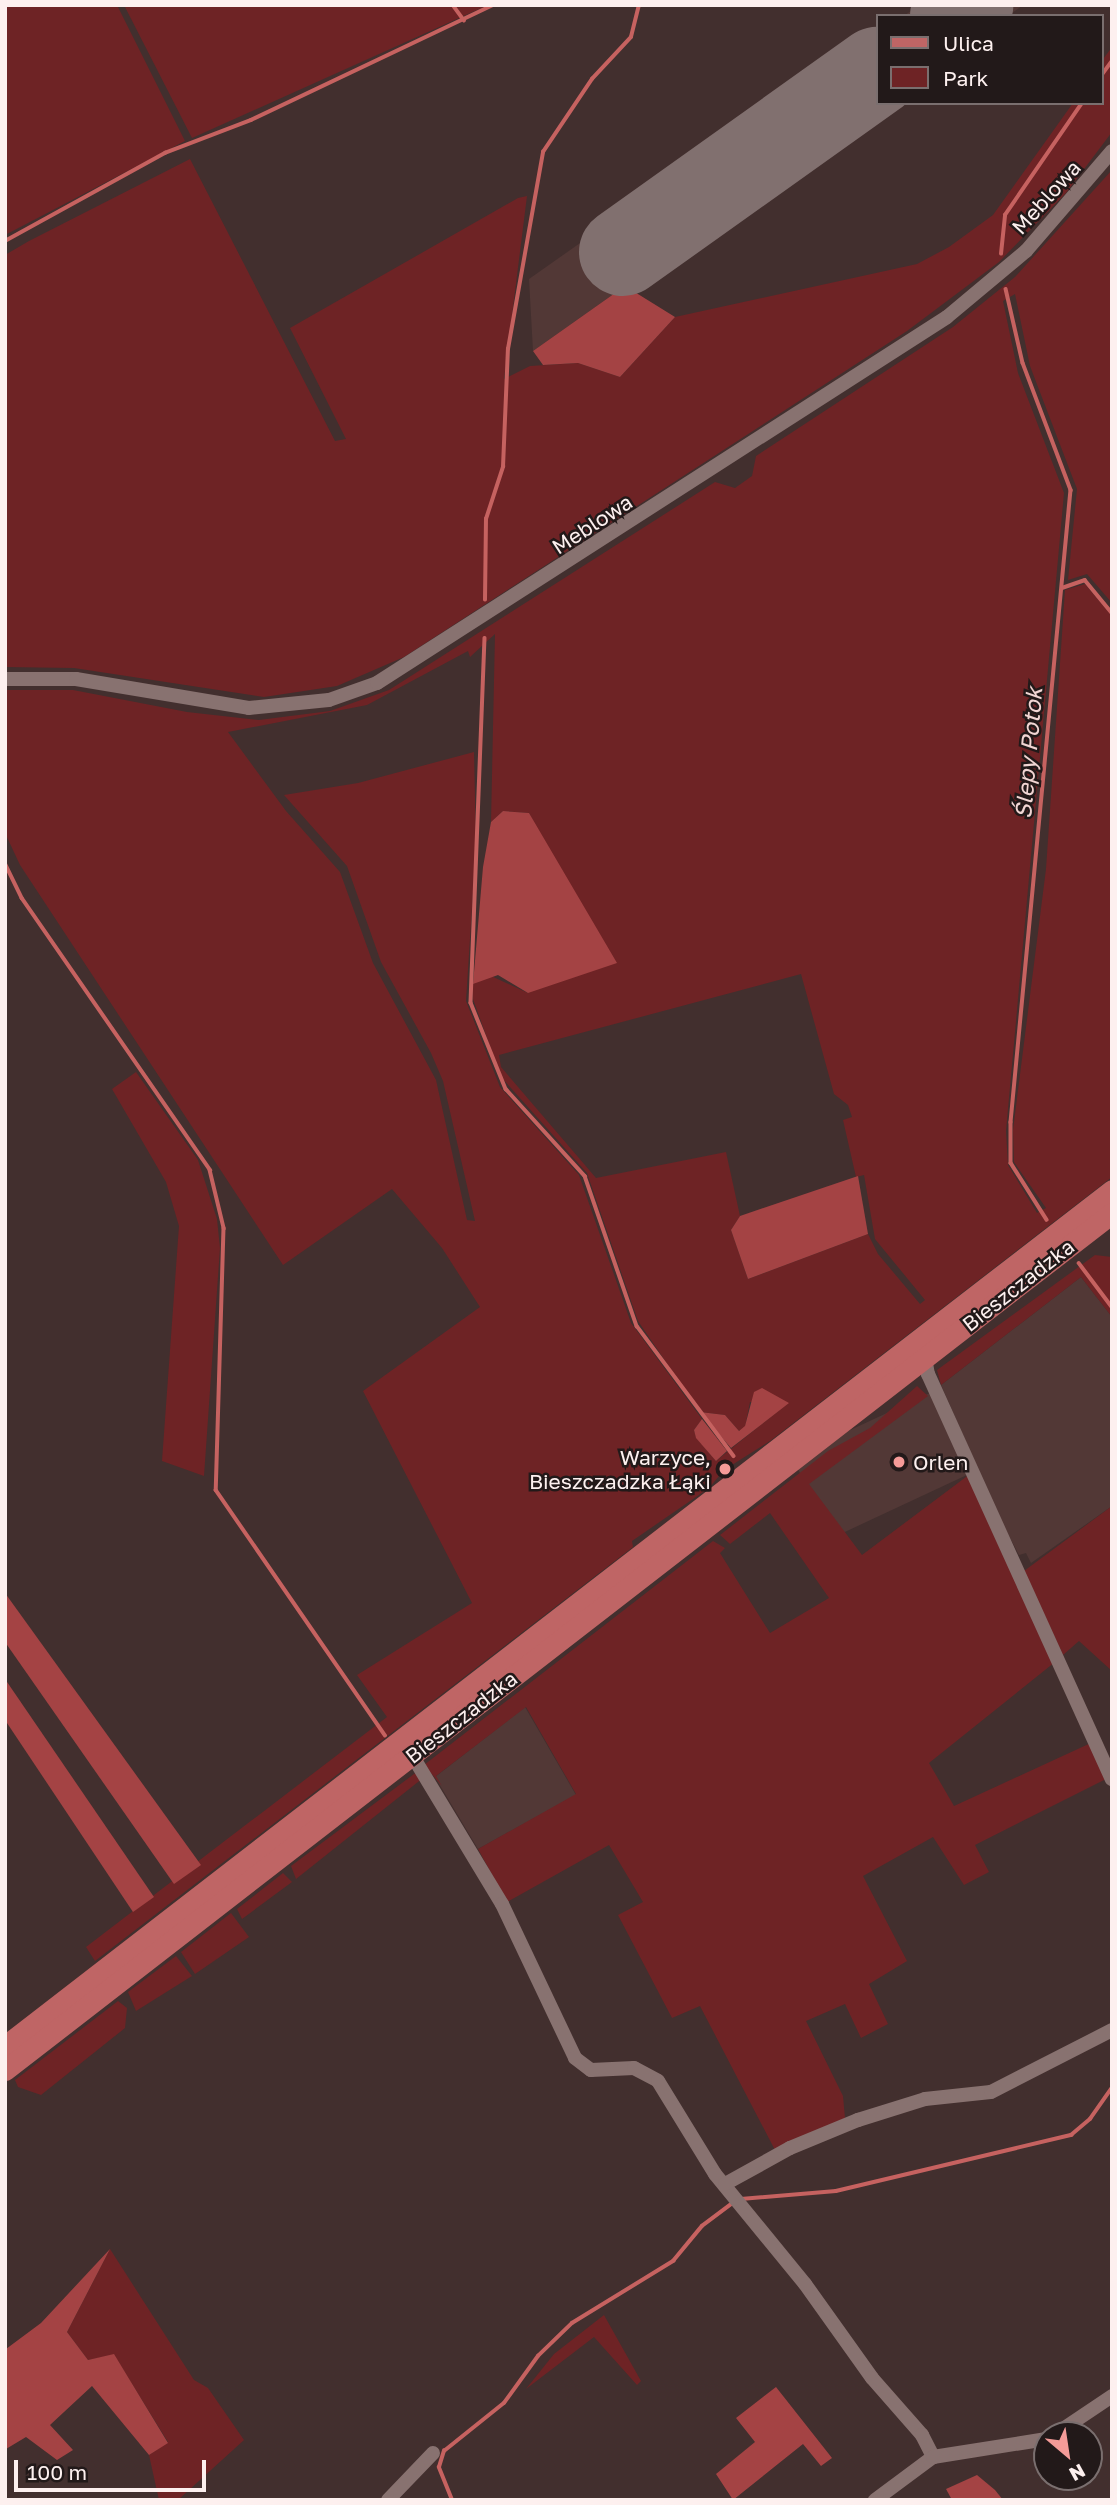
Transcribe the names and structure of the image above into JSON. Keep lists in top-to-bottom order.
{
  "streets": {
    "main road": ["Bieszczadzka"],
    "street": ["Meblowa"]
  },
  "water": ["Ślepy Potok"],
  "places": ["Orlen", "Warzyce, Bieszczadzka Łąki"],
  "legend": ["Ulica", "Park"],
  "scale_bar": "100 m",
  "north": "bottom right"
}
